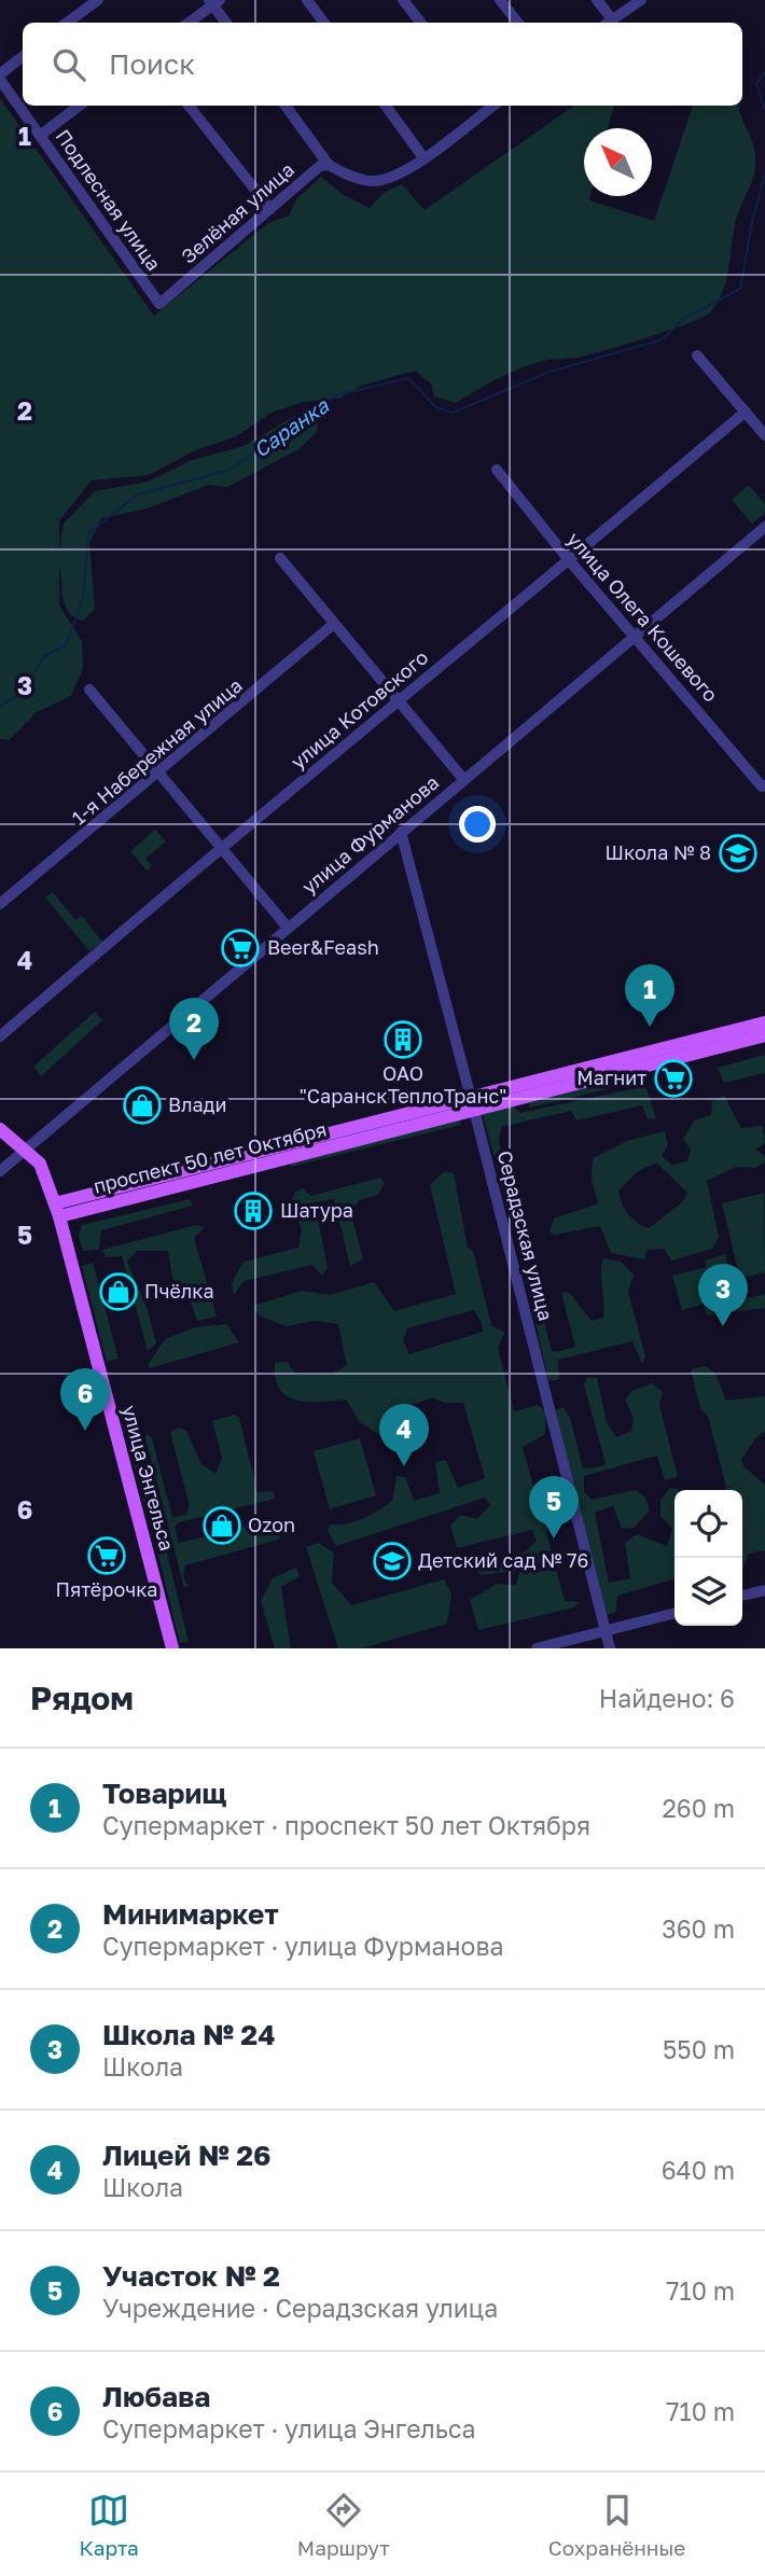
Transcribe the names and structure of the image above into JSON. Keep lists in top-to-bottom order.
{
  "streets": {
    "main road": ["проспект 50 лет Октября", "улица Энгельса"],
    "street": [
      "Подлесная улица",
      "Зелёная улица",
      "улица Олега Кошевого",
      "улица Котовского",
      "1-я Набережная улица",
      "улица Фурманова",
      "Серадзская улица"
    ]
  },
  "crossings": [
    ["Подлесная улица", "Зелёная улица"],
    ["улица Олега Кошевого", "улица Котовского"],
    ["улица Олега Кошевого", "улица Фурманова"],
    ["улица Фурманова", "Серадзская улица"],
    ["улица Фурманова", "улица Энгельса"],
    ["проспект 50 лет Октября", "Серадзская улица"],
    ["проспект 50 лет Октября", "улица Энгельса"]
  ],
  "water": ["Саранка"],
  "places": {
    "school or university": ["Школа № 8", "Детский сад № 76"],
    "supermarket": ["Beer&Feash", "Магнит", "Пятёрочка"],
    "building": ["ОАО \"СаранскТеплоТранс\"", "Шатура"],
    "shop": ["Влади", "Пчёлка", "Ozon"]
  },
  "north": "top left",
  "page": {
    "search": "Поиск",
    "pins": [
      "1",
      "2",
      "3",
      "6",
      "4",
      "5"
    ],
    "heading": ["Рядом", "Найдено: 6"],
    "list": [
      {
        "mark": "1",
        "name": "Товарищ",
        "note": "Супермаркет · проспект 50 лет Октября",
        "value": "260 m"
      },
      {
        "mark": "2",
        "name": "Минимаркет",
        "note": "Супермаркет · улица Фурманова",
        "value": "360 m"
      },
      {
        "mark": "3",
        "name": "Школа № 24",
        "note": "Школа",
        "value": "550 m"
      },
      {
        "mark": "4",
        "name": "Лицей № 26",
        "note": "Школа",
        "value": "640 m"
      },
      {
        "mark": "5",
        "name": "Участок № 2",
        "note": "Учреждение · Серадзская улица",
        "value": "710 m"
      },
      {
        "mark": "6",
        "name": "Любава",
        "note": "Супермаркет · улица Энгельса",
        "value": "710 m"
      }
    ],
    "nav": ["Карта", "Маршрут", "Сохранённые"]
  },
  "grid": {
    "rows": [
      "1",
      "2",
      "3",
      "4",
      "5",
      "6"
    ]
  }
}
